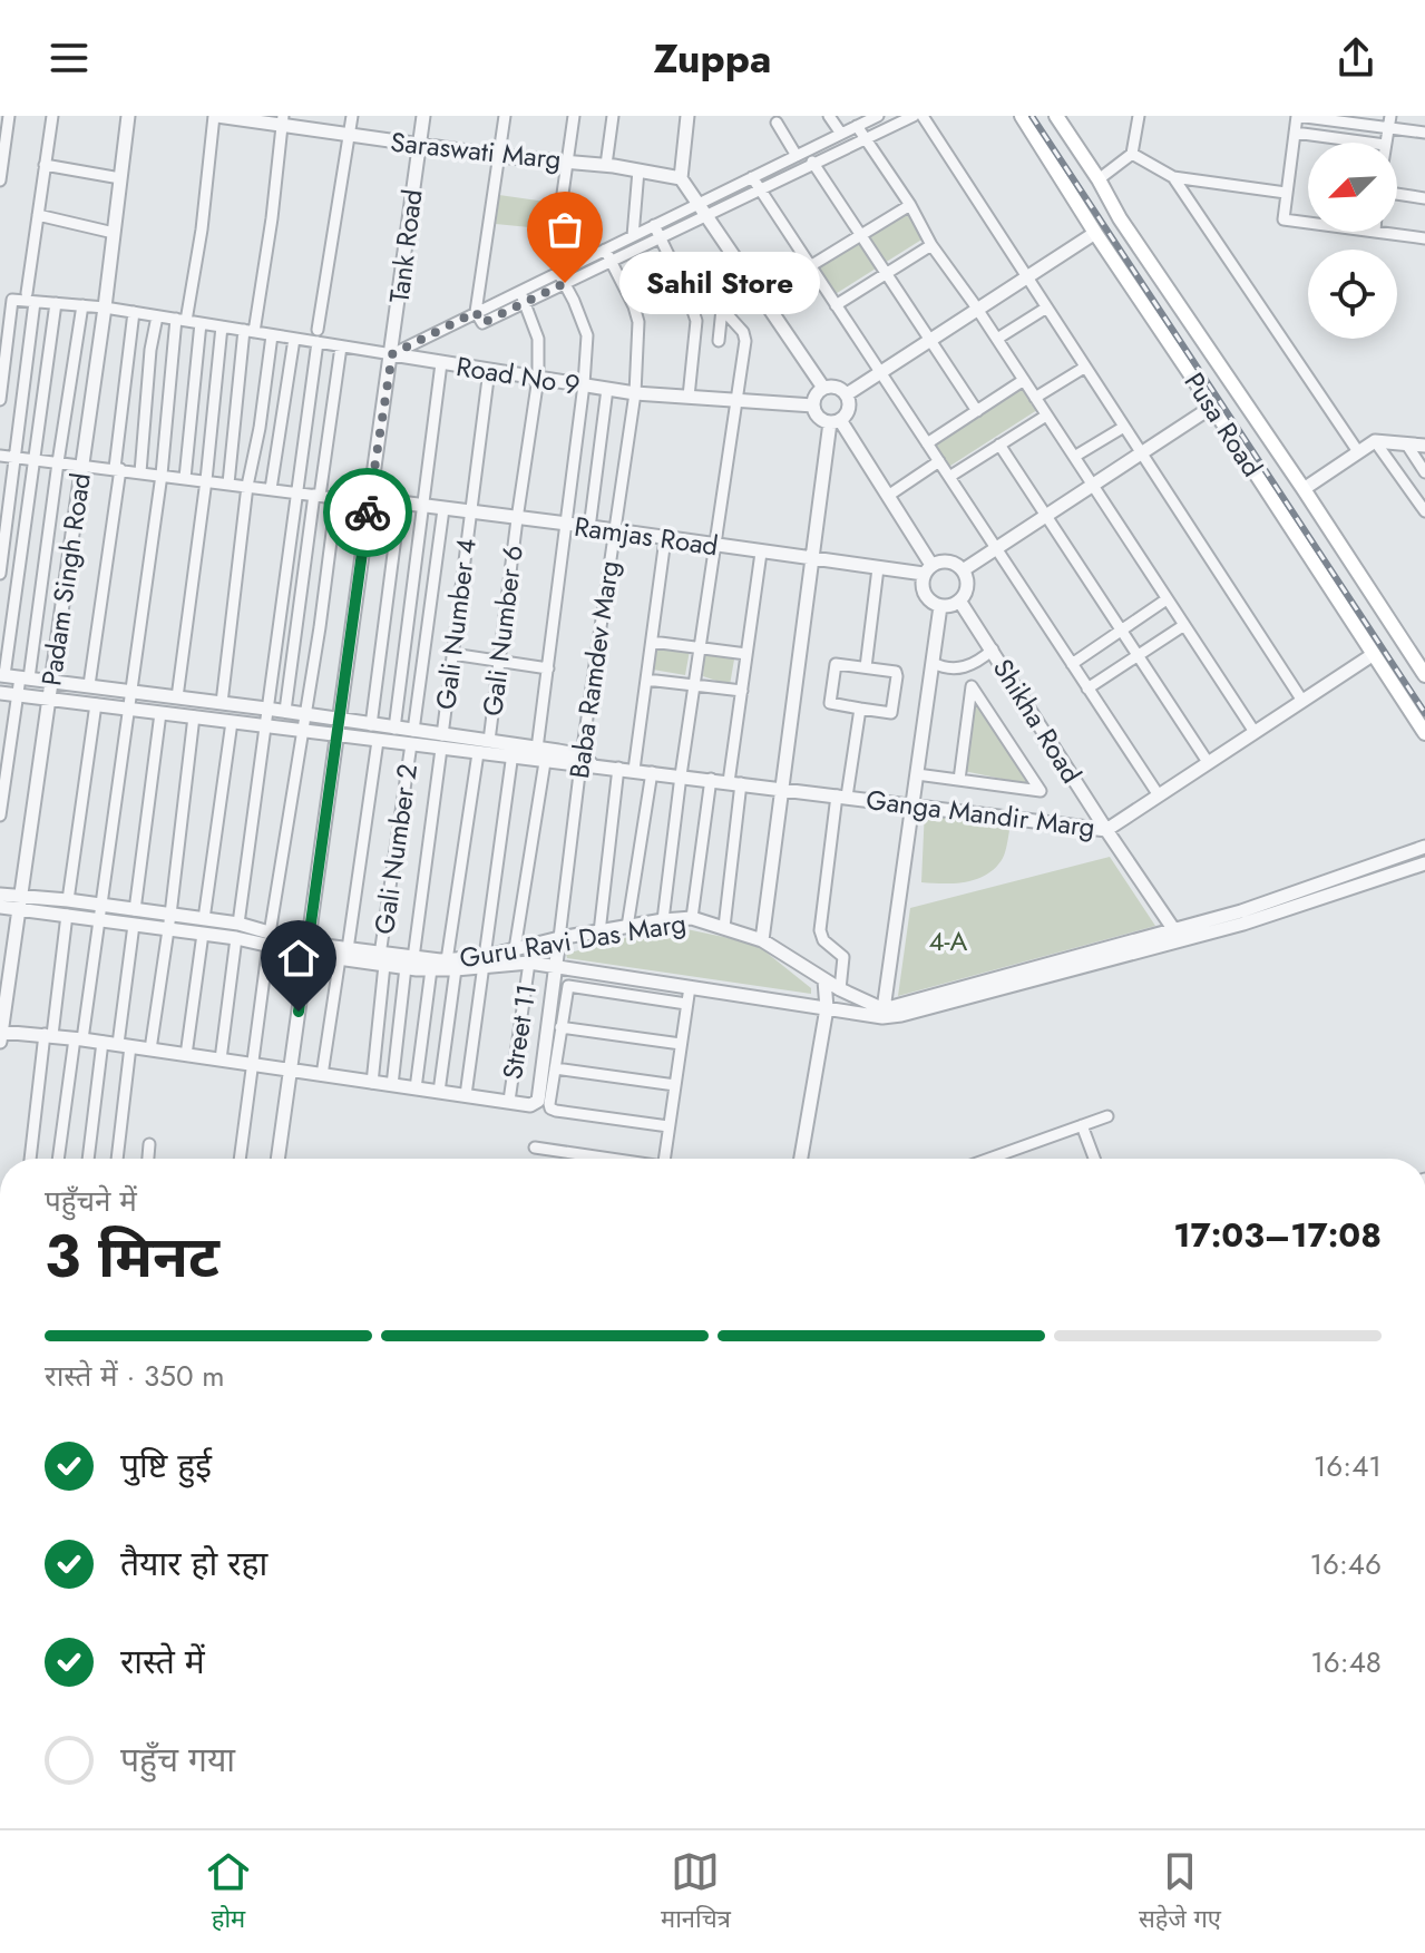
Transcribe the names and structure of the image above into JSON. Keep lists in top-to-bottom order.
{
  "streets": {
    "main road": ["Pusa Road"],
    "street": [
      "Saraswati Marg",
      "Tank Road",
      "Road No 9",
      "Ramjas Road",
      "Padam Singh Road",
      "Gali Number 4",
      "Gali Number 6",
      "Baba Ramdev Marg",
      "Shikha Road",
      "Ganga Mandir Marg",
      "Gali Number 2",
      "Guru Ravi Das Marg",
      "Street 11"
    ]
  },
  "crossings": [
    ["Saraswati Marg", "Tank Road"],
    ["Tank Road", "Road No 9"],
    ["Tank Road", "Ramjas Road"],
    ["Tank Road", "Ganga Mandir Marg"],
    ["Tank Road", "Guru Ravi Das Marg"],
    ["Road No 9", "Padam Singh Road"],
    ["Road No 9", "Gali Number 4"],
    ["Road No 9", "Gali Number 6"],
    ["Road No 9", "Baba Ramdev Marg"],
    ["Pusa Road", "Ganga Mandir Marg"],
    ["Ramjas Road", "Gali Number 4"],
    ["Ramjas Road", "Gali Number 6"],
    ["Ramjas Road", "Baba Ramdev Marg"],
    ["Ramjas Road", "Shikha Road"],
    ["Ramjas Road", "Gali Number 2"],
    ["Padam Singh Road", "Ganga Mandir Marg"],
    ["Padam Singh Road", "Guru Ravi Das Marg"],
    ["Gali Number 4", "Ganga Mandir Marg"],
    ["Gali Number 4", "Guru Ravi Das Marg"],
    ["Gali Number 6", "Ganga Mandir Marg"],
    ["Baba Ramdev Marg", "Ganga Mandir Marg"],
    ["Baba Ramdev Marg", "Guru Ravi Das Marg"],
    ["Shikha Road", "Ganga Mandir Marg"],
    ["Shikha Road", "Guru Ravi Das Marg"],
    ["Ganga Mandir Marg", "Gali Number 2"],
    ["Gali Number 2", "Guru Ravi Das Marg"],
    ["Guru Ravi Das Marg", "Street 11"]
  ],
  "parks": ["4-A"],
  "places": ["Sahil Store"],
  "north": "bottom left",
  "page": {
    "header": "Zuppa",
    "bubble": "Sahil Store",
    "heading": ["3 मिनट", "पहुँचने में", "17:03–17:08"],
    "bar": "रास्ते में · 350 m",
    "list": [
      ["पुष्टि हुई", "16:41"],
      ["तैयार हो रहा", "16:46"],
      ["रास्ते में", "16:48"],
      "पहुँच गया"
    ],
    "tabs": ["होम", "मानचित्र", "सहेजे गए"]
  }
}
